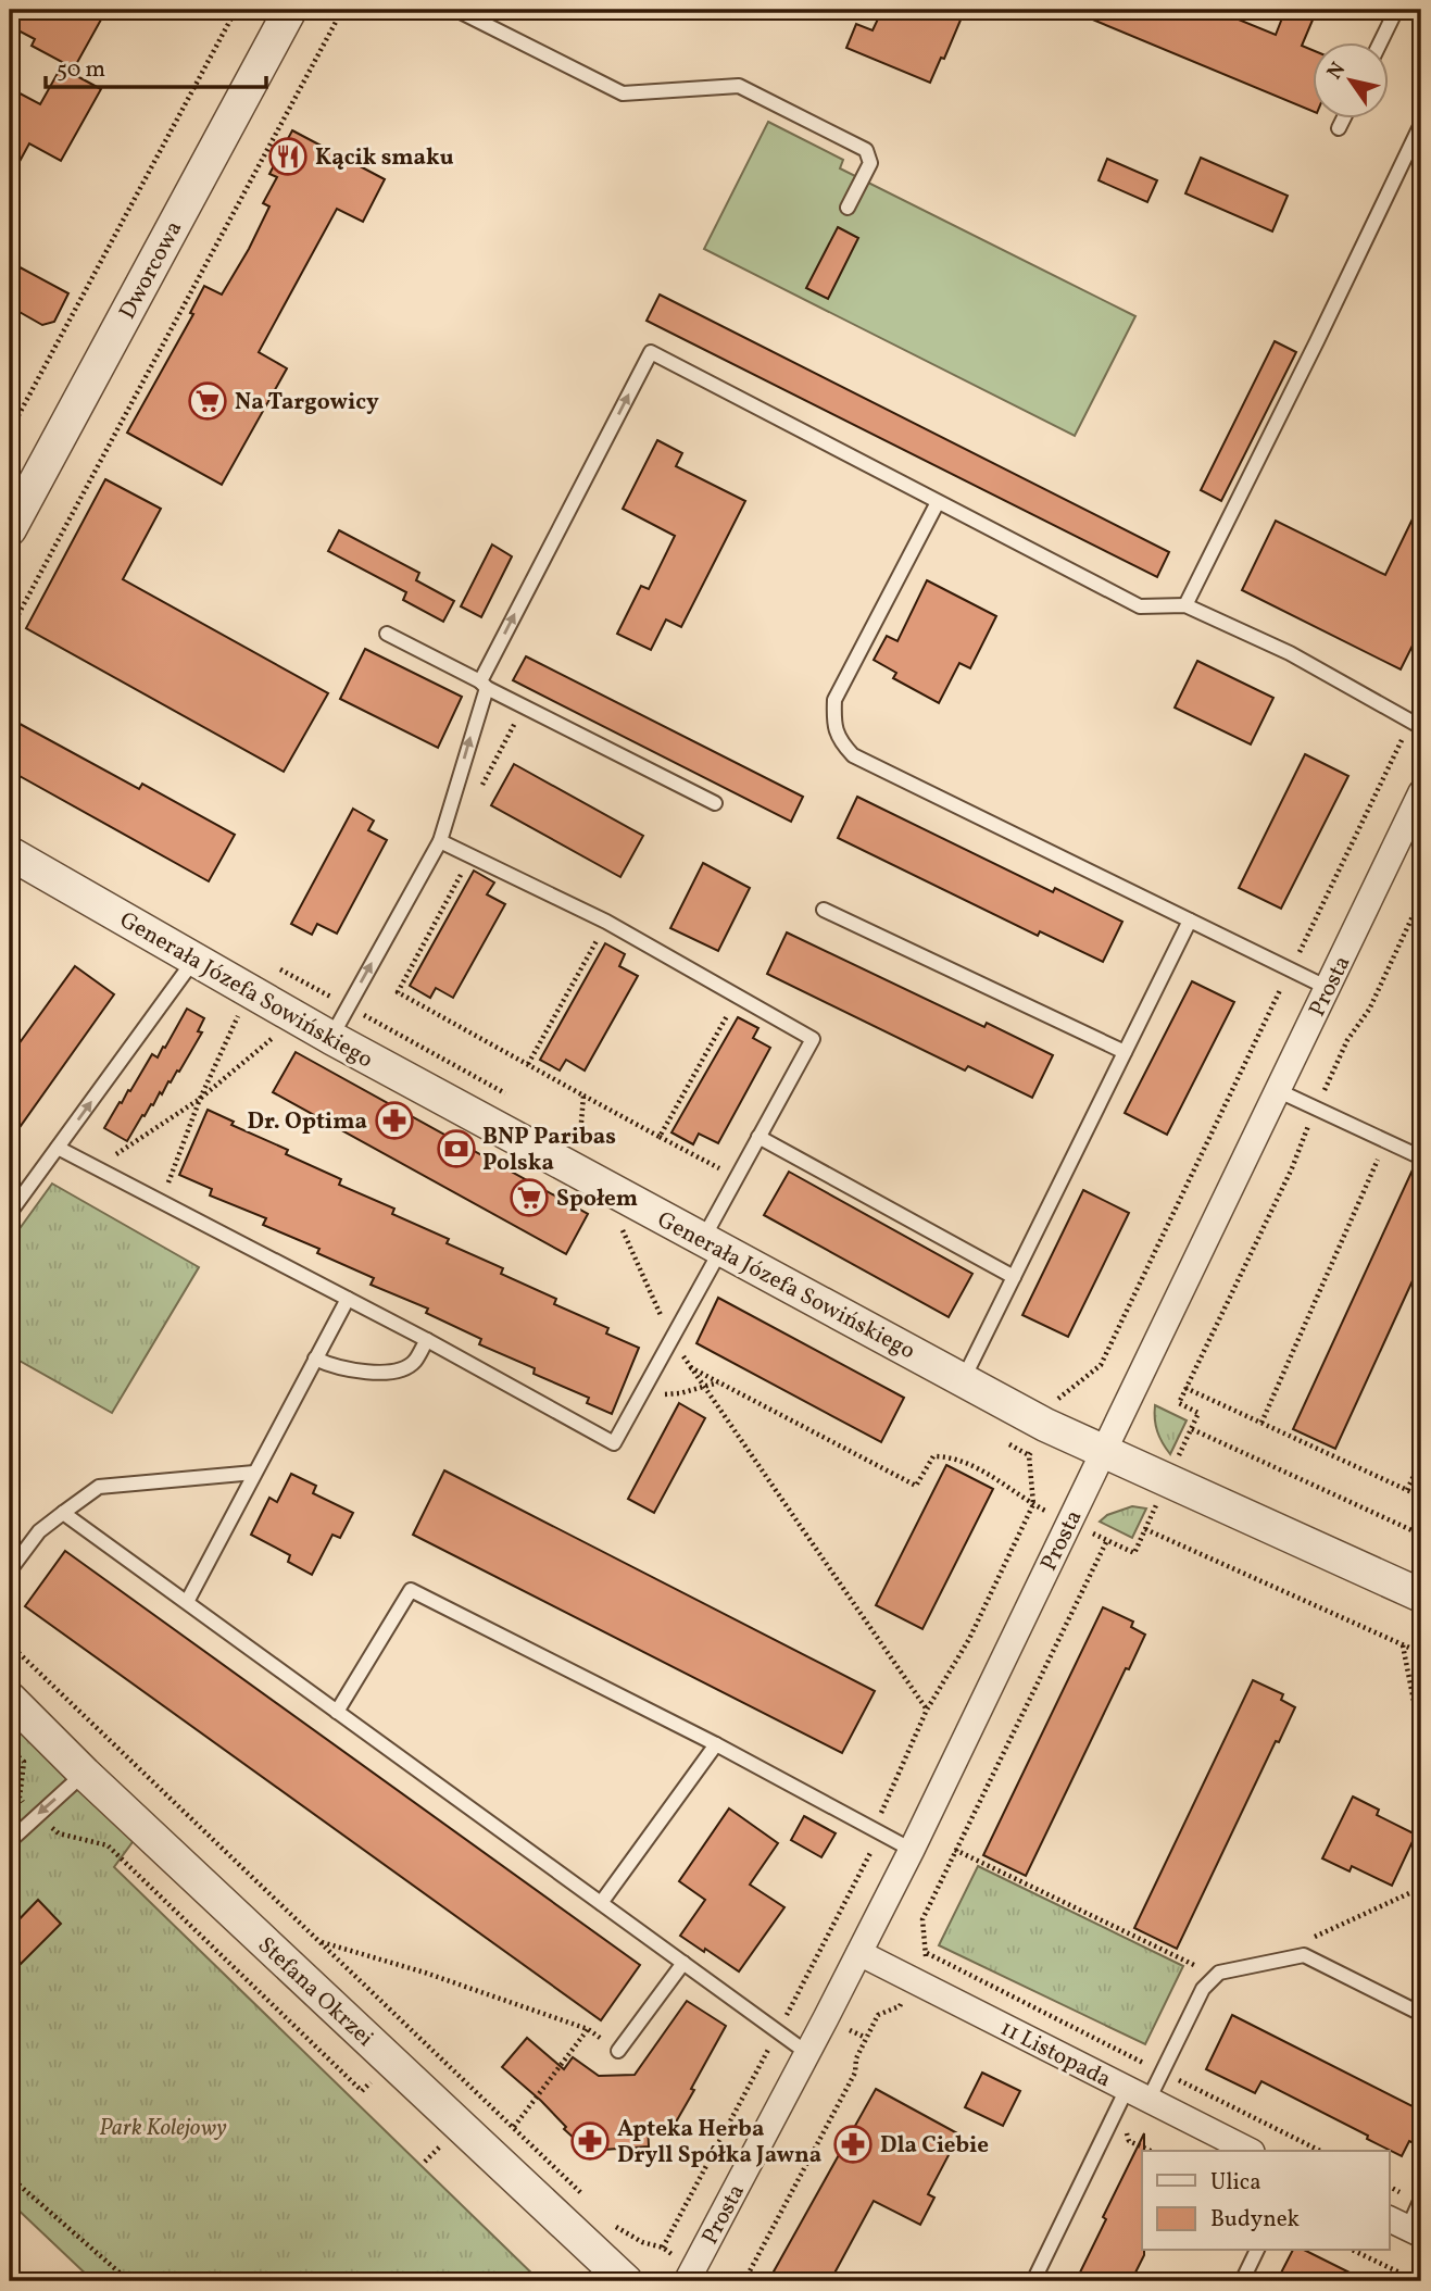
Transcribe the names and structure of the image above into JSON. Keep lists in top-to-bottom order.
{
  "streets": {
    "street": [
      "Dworcowa",
      "Prosta",
      "Generała Józefa Sowińskiego",
      "Stefana Okrzei",
      "11 Listopada"
    ]
  },
  "crossings": [
    ["Prosta", "Generała Józefa Sowińskiego"],
    ["Prosta", "11 Listopada"]
  ],
  "parks": ["Park Kolejowy"],
  "places": {
    "restaurant": ["Kącik smaku"],
    "supermarket": ["Na Targowicy", "Społem"],
    "pharmacy": ["Dr. Optima", "Apteka Herba Dryll Spółka Jawna", "Dla Ciebie"],
    "bank": ["BNP Paribas Polska"]
  },
  "legend": ["Ulica", "Budynek"],
  "scale_bar": "50 m",
  "north": "top left"
}
